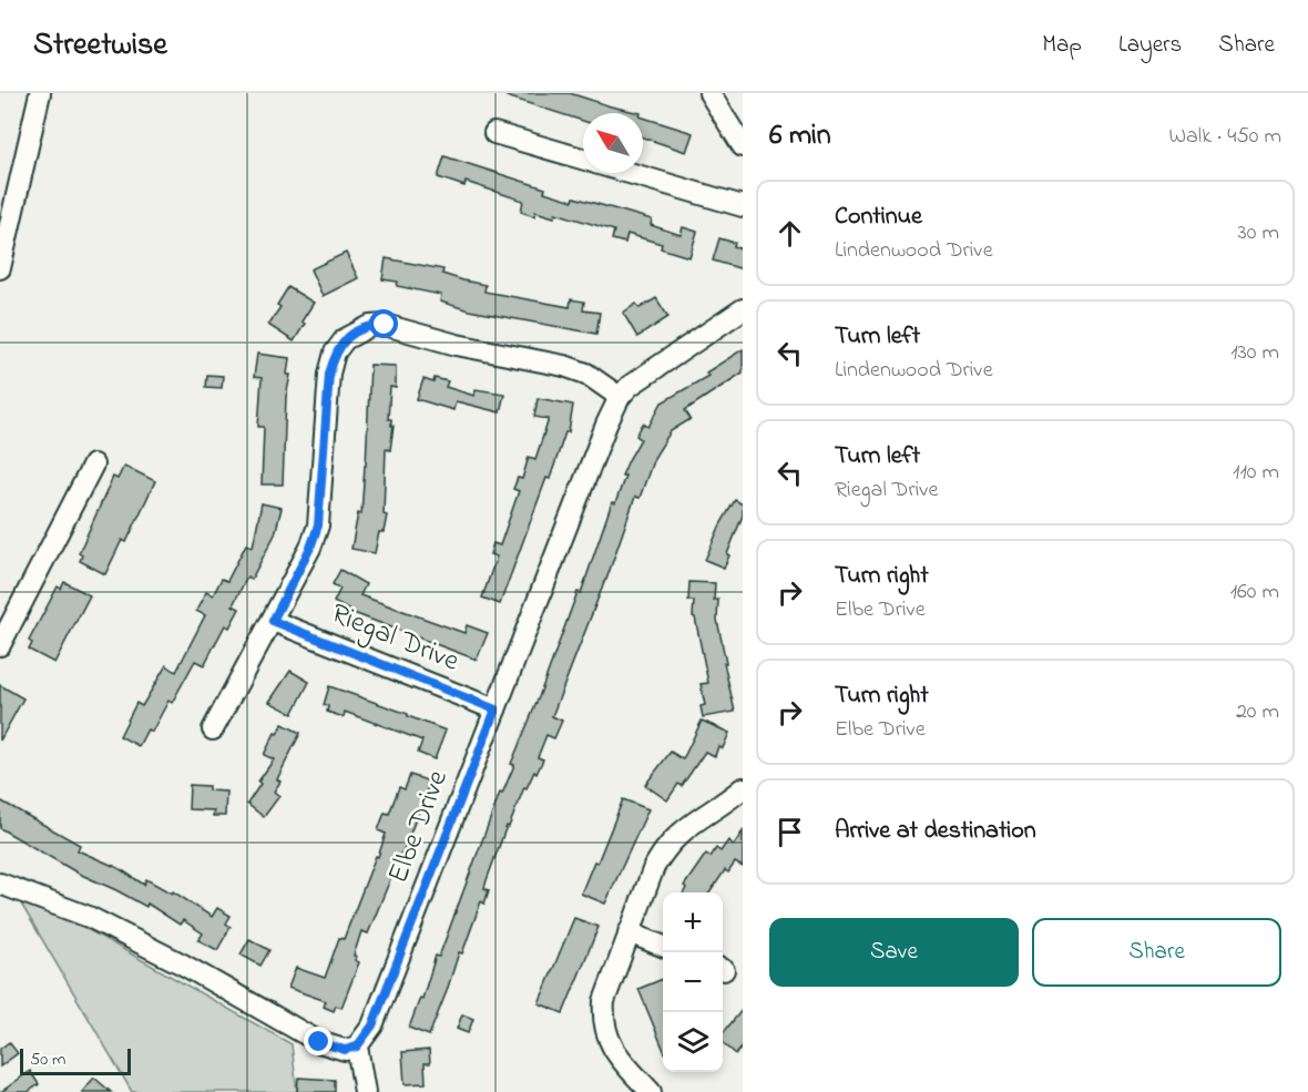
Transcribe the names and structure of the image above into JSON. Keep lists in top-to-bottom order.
{
  "streets": {
    "street": ["Riegal Drive", "Elbe Drive"]
  },
  "crossings": [
    ["Riegal Drive", "Elbe Drive"]
  ],
  "scale_bar": "50 m",
  "north": "top left",
  "page": {
    "header": "Streetwise",
    "nav": ["Map", "Layers", "Share"],
    "heading": ["6 min", "Walk · 450 m"],
    "list": [
      ["Continue", "Lindenwood Drive", "30 m"],
      ["Turn left", "Lindenwood Drive", "130 m"],
      ["Turn left", "Riegal Drive", "110 m"],
      ["Turn right", "Elbe Drive", "160 m"],
      ["Turn right", "Elbe Drive", "20 m"],
      "Arrive at destination"
    ],
    "map_buttons": ["+", "−"],
    "buttons": ["Save", "Share"],
    "scale": "50 m"
  }
}
